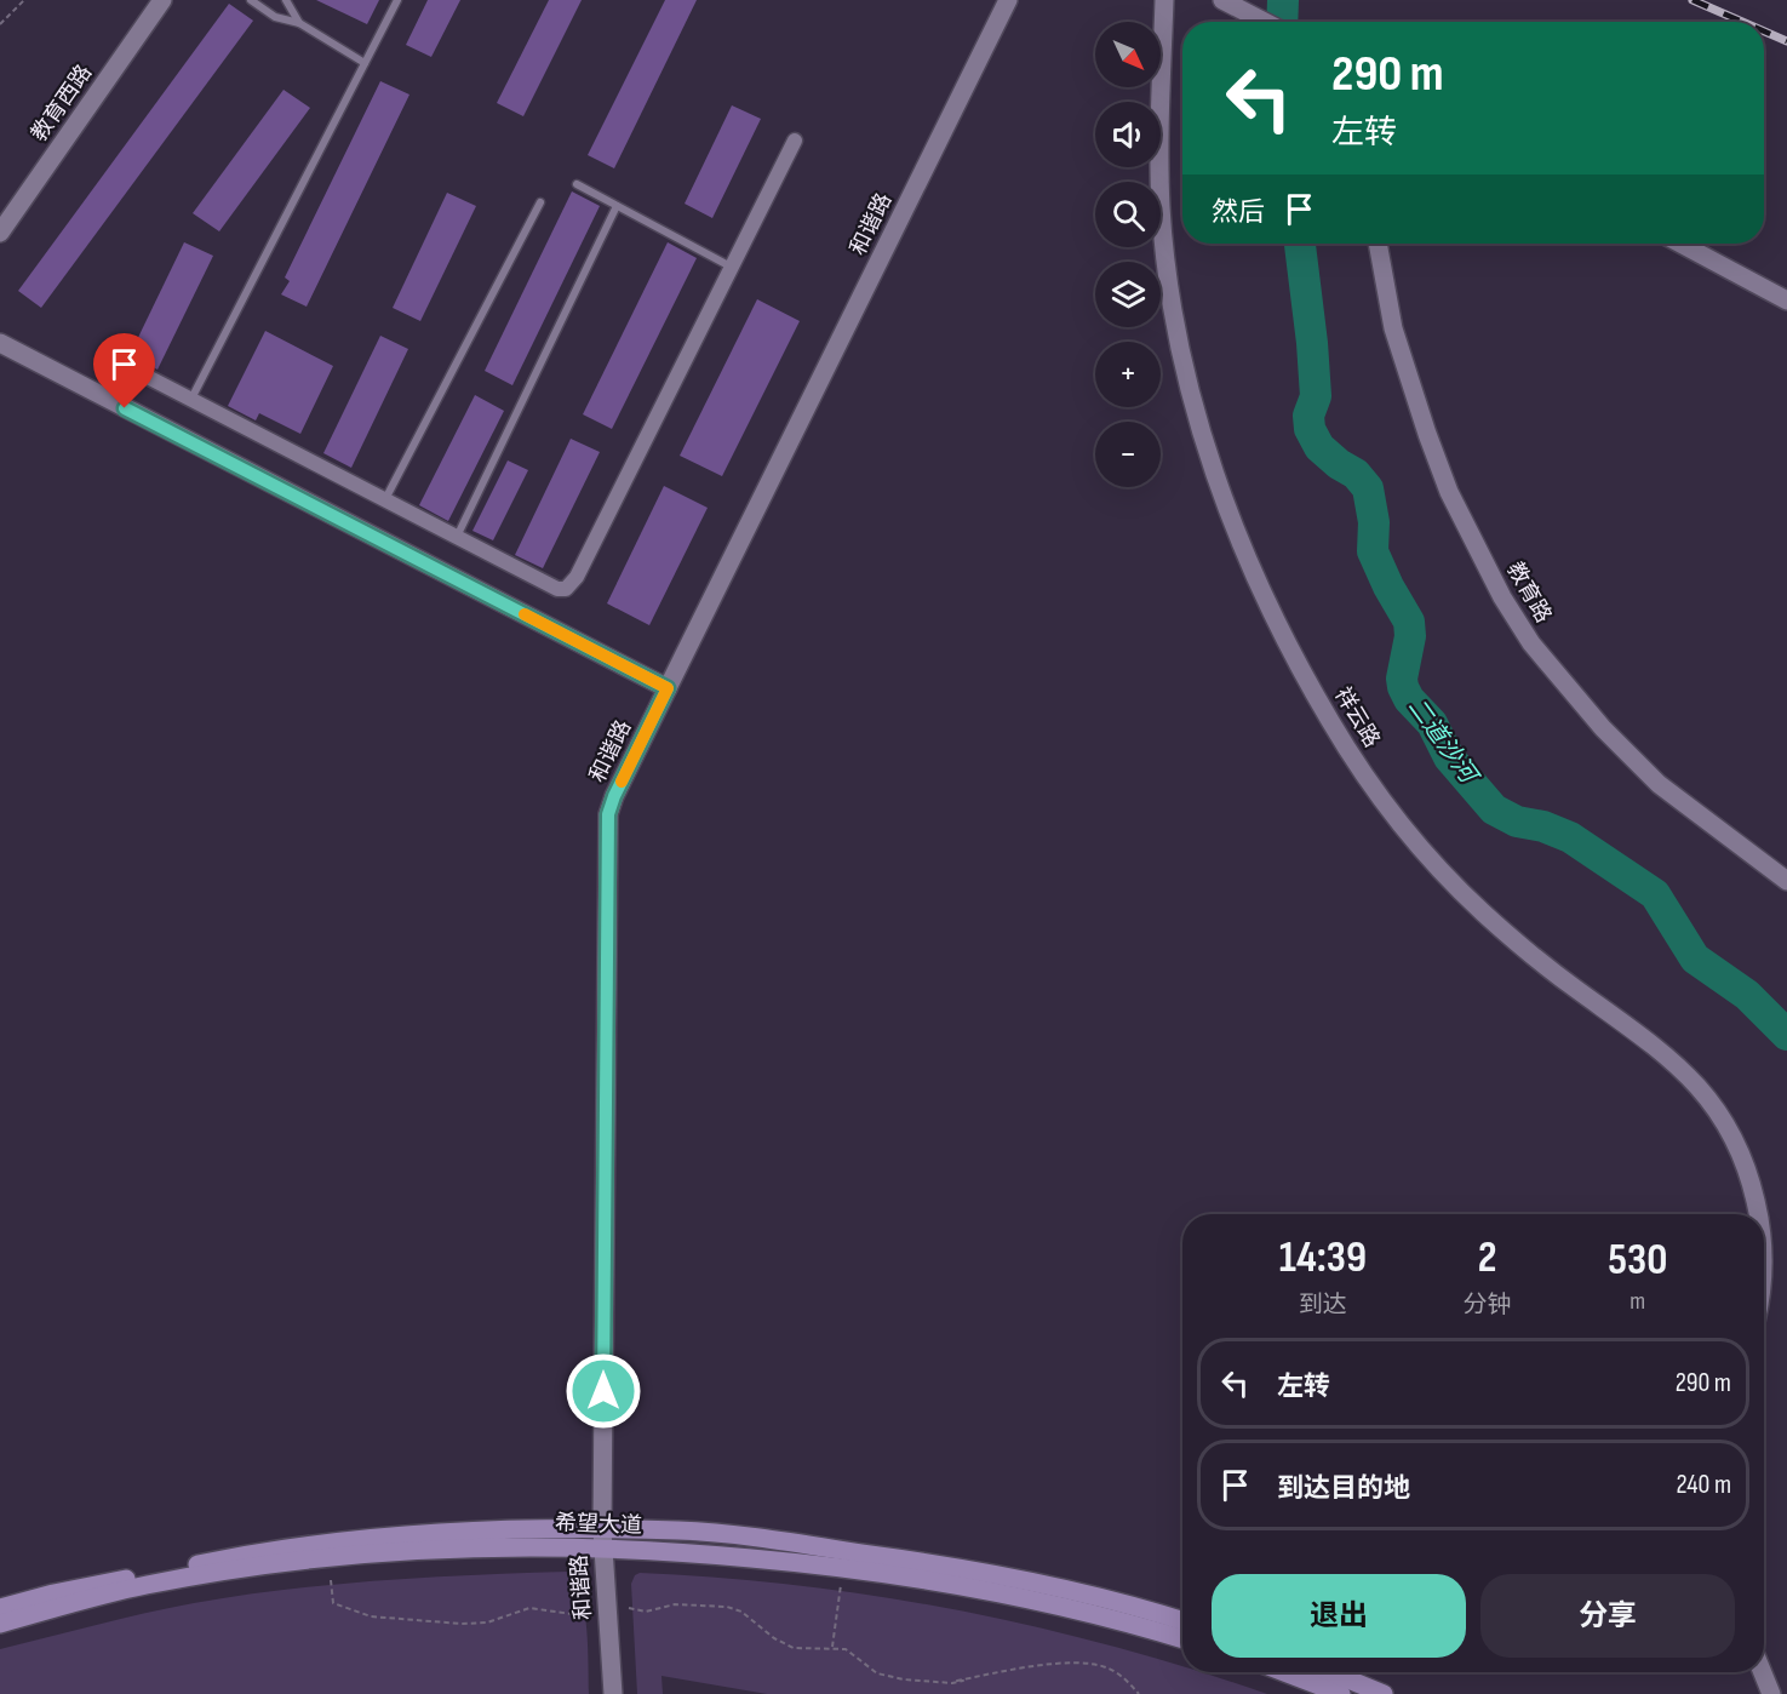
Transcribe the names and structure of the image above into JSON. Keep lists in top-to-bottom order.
{
  "streets": {
    "main road": ["希望大道"],
    "street": [
      "教育西路",
      "和谐路",
      "教育路",
      "祥云路"
    ]
  },
  "crossings": [
    ["和谐路", "希望大道"]
  ],
  "water": ["二道沙河"],
  "north": "bottom right",
  "page": {
    "map_buttons": ["+", "−"],
    "turn": ["290 m", "左转"],
    "then": "然后",
    "eta": [
      "14:39",
      "到达",
      "2",
      "分钟",
      "530",
      "m"
    ],
    "list": [
      {
        "name": "左转",
        "value": "290 m"
      },
      {
        "name": "到达目的地",
        "value": "240 m"
      }
    ],
    "buttons": ["退出", "分享"]
  }
}
